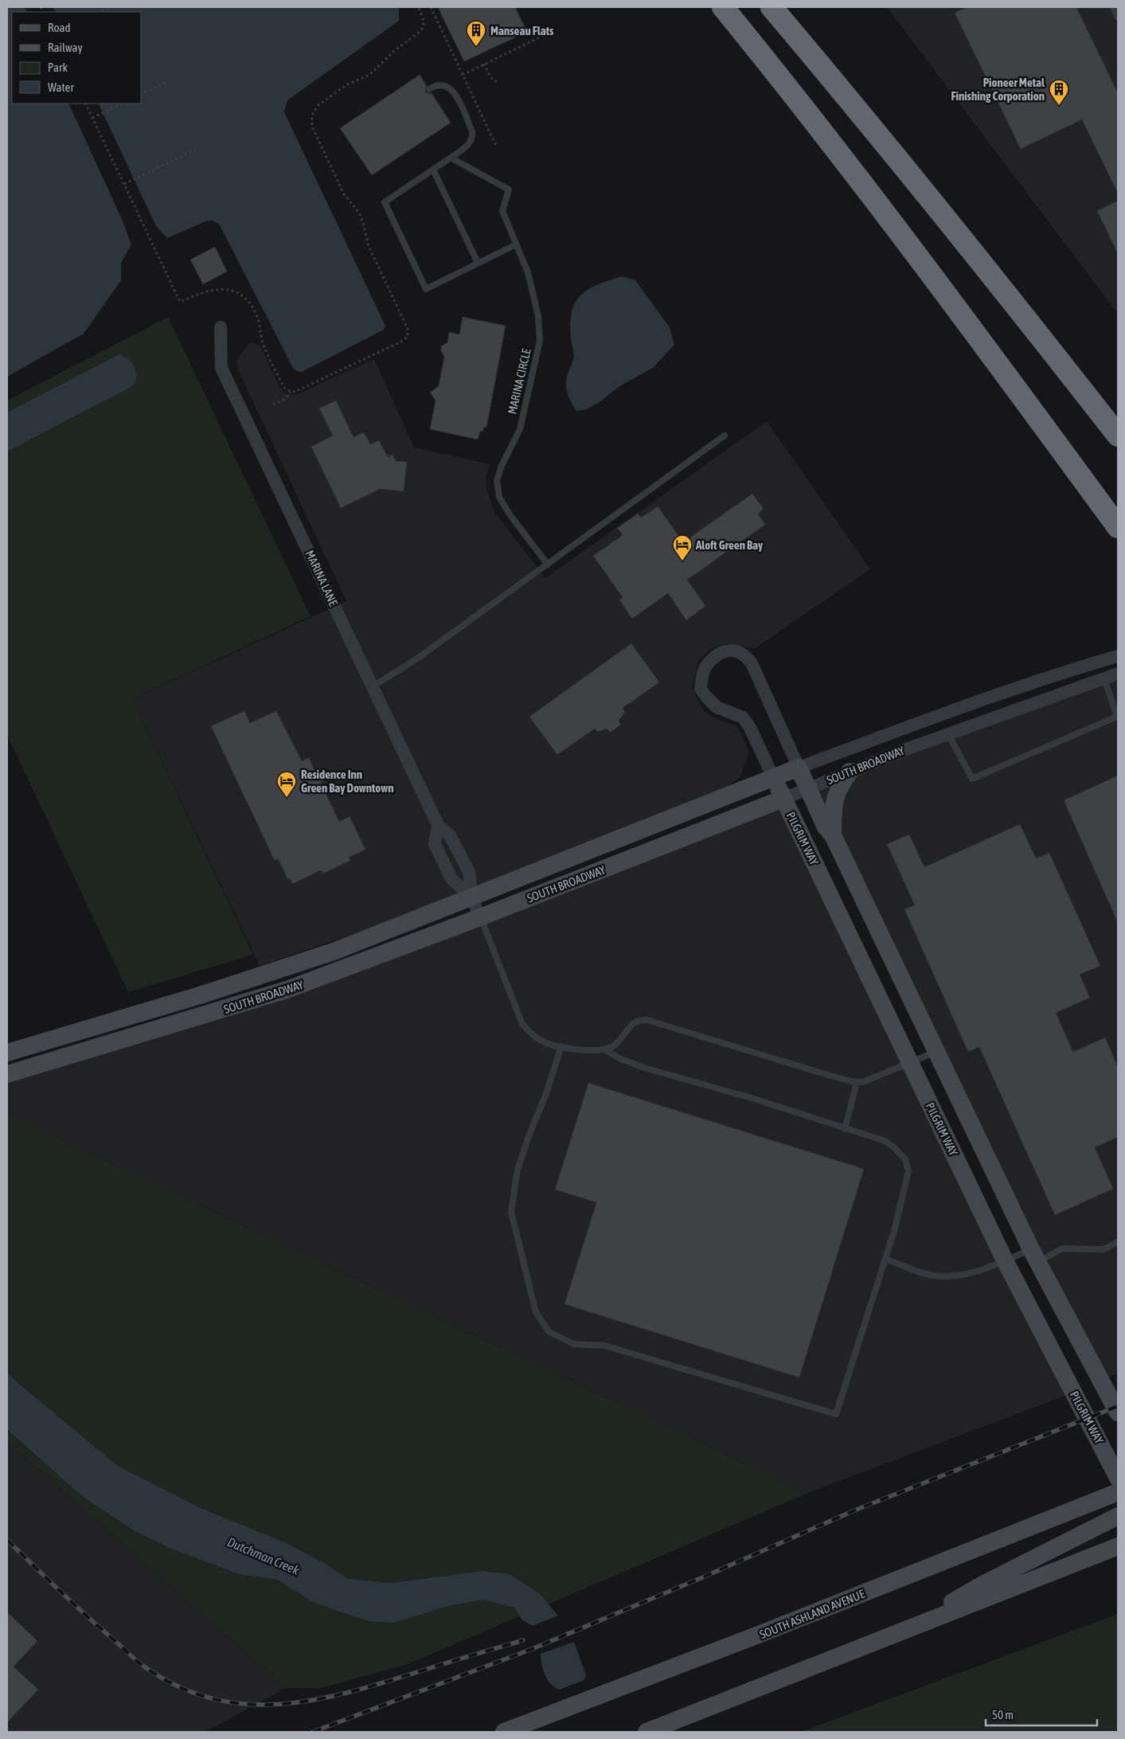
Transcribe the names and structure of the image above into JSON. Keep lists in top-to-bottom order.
{
  "streets": {
    "street": [
      "MARINA LANE",
      "SOUTH BROADWAY",
      "PILGRIM WAY",
      "SOUTH ASHLAND AVENUE"
    ],
    "lane": ["MARINA CIRCLE"]
  },
  "crossings": [
    ["MARINA LANE", "SOUTH BROADWAY"],
    ["SOUTH BROADWAY", "PILGRIM WAY"]
  ],
  "water": ["Dutchman Creek"],
  "places": {
    "building": ["Manseau Flats", "Pioneer Metal Finishing Corporation"],
    "hotel": ["Aloft Green Bay", "Residence Inn Green Bay Downtown"]
  },
  "legend": [
    "Road",
    "Railway",
    "Park",
    "Water"
  ],
  "scale_bar": "50 m"
}
